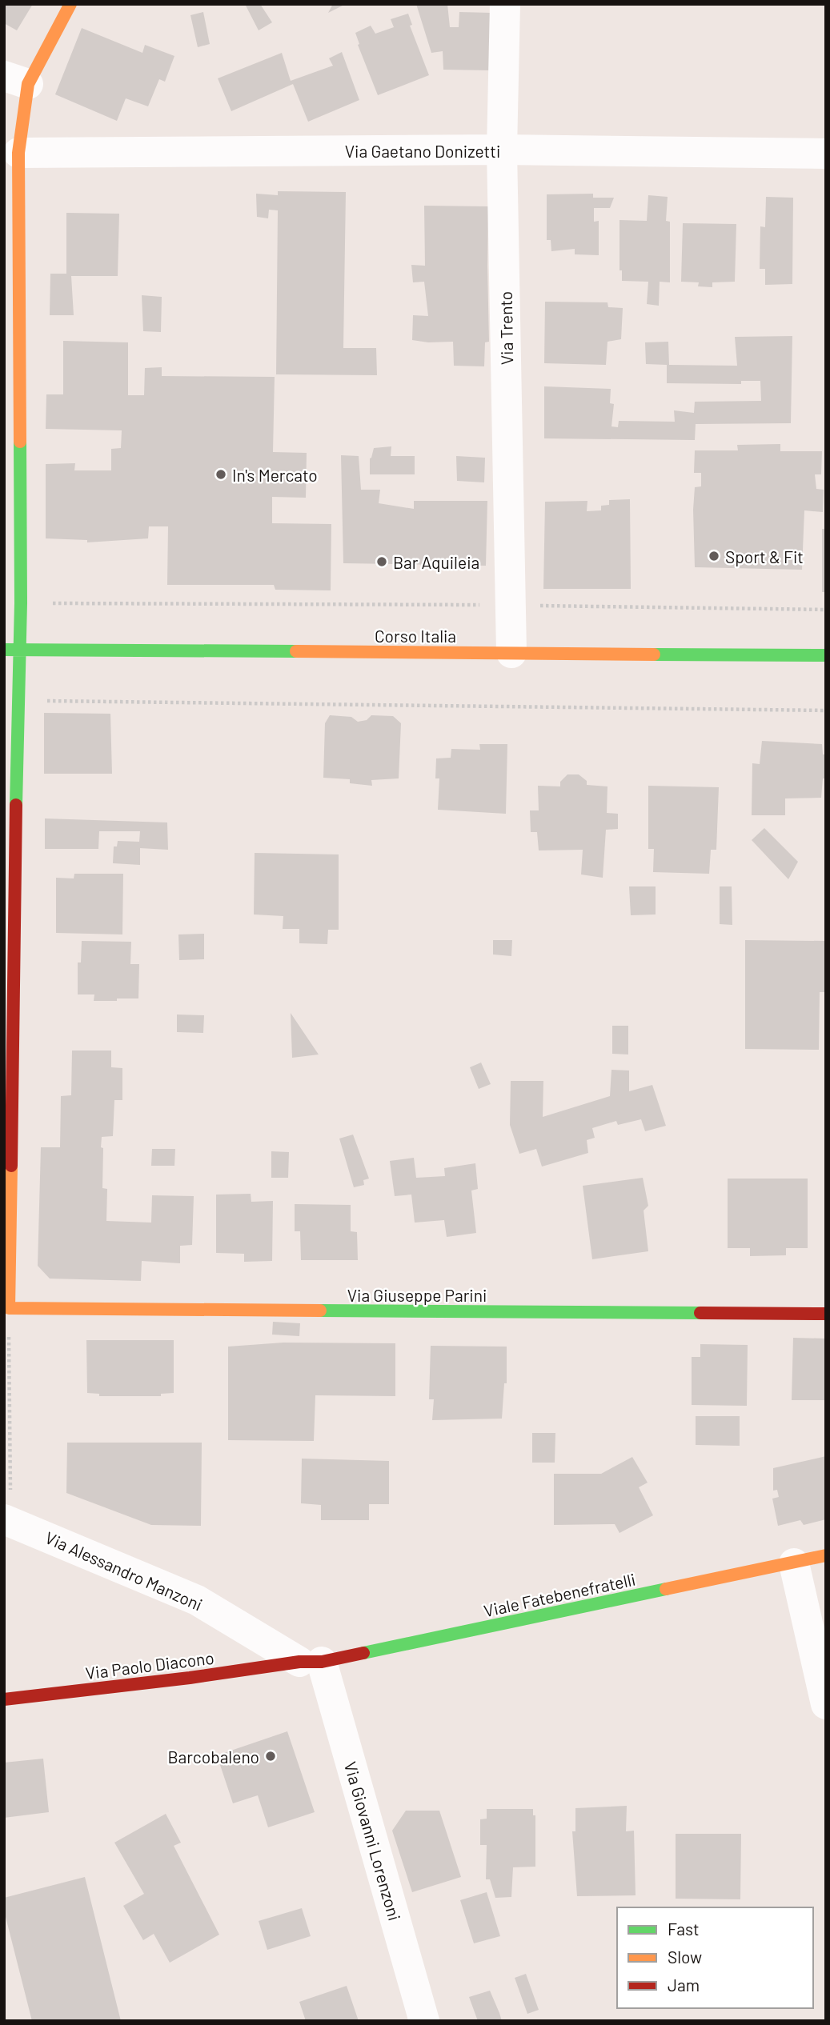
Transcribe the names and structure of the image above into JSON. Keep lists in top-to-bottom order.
{
  "streets": {
    "street": [
      "Via Gaetano Donizetti",
      "Via Trento",
      "Corso Italia",
      "Via Giuseppe Parini",
      "Via Alessandro Manzoni",
      "Viale Fatebenefratelli",
      "Via Paolo Diacono",
      "Via Giovanni Lorenzoni"
    ]
  },
  "crossings": [
    ["Via Gaetano Donizetti", "Via Trento"],
    ["Via Trento", "Corso Italia"],
    ["Via Alessandro Manzoni", "Viale Fatebenefratelli"],
    ["Via Alessandro Manzoni", "Via Paolo Diacono"],
    ["Via Alessandro Manzoni", "Via Giovanni Lorenzoni"],
    ["Viale Fatebenefratelli", "Via Paolo Diacono"],
    ["Viale Fatebenefratelli", "Via Giovanni Lorenzoni"],
    ["Via Paolo Diacono", "Via Giovanni Lorenzoni"]
  ],
  "places": [
    "In's Mercato",
    "Sport & Fit",
    "Bar Aquileia",
    "Barcobaleno"
  ],
  "legend": ["Fast", "Slow", "Jam"]
}
